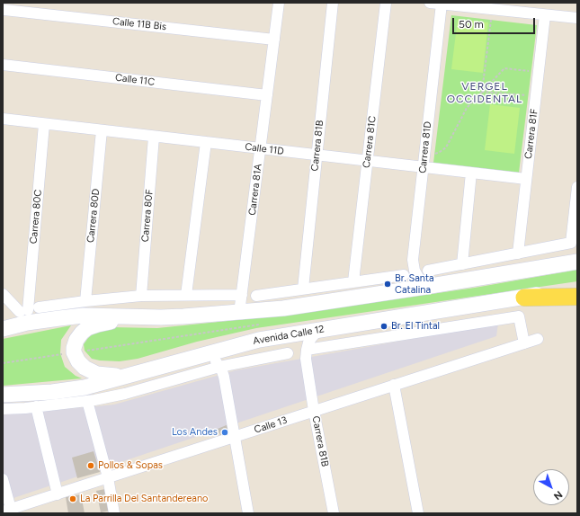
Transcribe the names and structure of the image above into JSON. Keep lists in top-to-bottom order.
{
  "streets": {
    "main road": ["Avenida Calle 12"],
    "street": [
      "Calle 11B Bis",
      "Calle 11C",
      "Carrera 81F",
      "Carrera 81C",
      "Carrera 81B",
      "Carrera 81D",
      "Calle 11D",
      "Carrera 81A",
      "Carrera 80D",
      "Carrera 80F",
      "Carrera 80C",
      "Calle 13"
    ]
  },
  "crossings": [
    ["Calle 11B Bis", "Carrera 81A"],
    ["Calle 11C", "Carrera 81A"],
    ["Carrera 81F", "Calle 11D"],
    ["Carrera 81C", "Calle 11D"],
    ["Carrera 81B", "Calle 11D"],
    ["Carrera 81B", "Avenida Calle 12"],
    ["Carrera 81B", "Calle 13"],
    ["Carrera 81D", "Calle 11D"],
    ["Calle 11D", "Carrera 81A"],
    ["Calle 11D", "Carrera 80D"],
    ["Calle 11D", "Carrera 80F"],
    ["Calle 11D", "Carrera 80C"]
  ],
  "districts": ["VERGEL OCCIDENTAL"],
  "places": [
    "Br. Santa Catalina",
    "Br. El Tintal",
    "Los Andes",
    "Pollos & Sopas",
    "La Parrilla Del Santandereano"
  ],
  "scale_bar": "50 m",
  "north": "bottom right"
}
